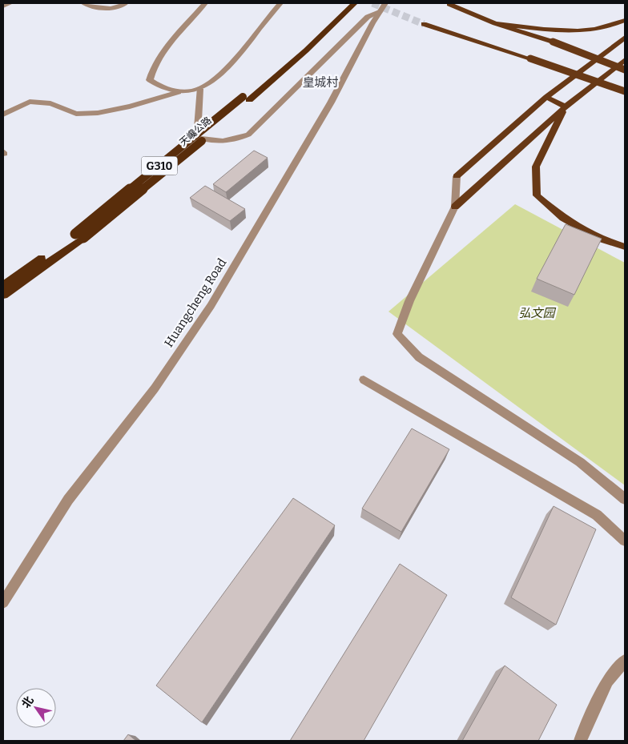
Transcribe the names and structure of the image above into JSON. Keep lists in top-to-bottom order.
{
  "streets": {
    "highway": ["天巉公路", "G310"],
    "street": ["Huangcheng Road"]
  },
  "districts": ["皇城村"],
  "parks": ["弘文园"],
  "north": "top left"
}
